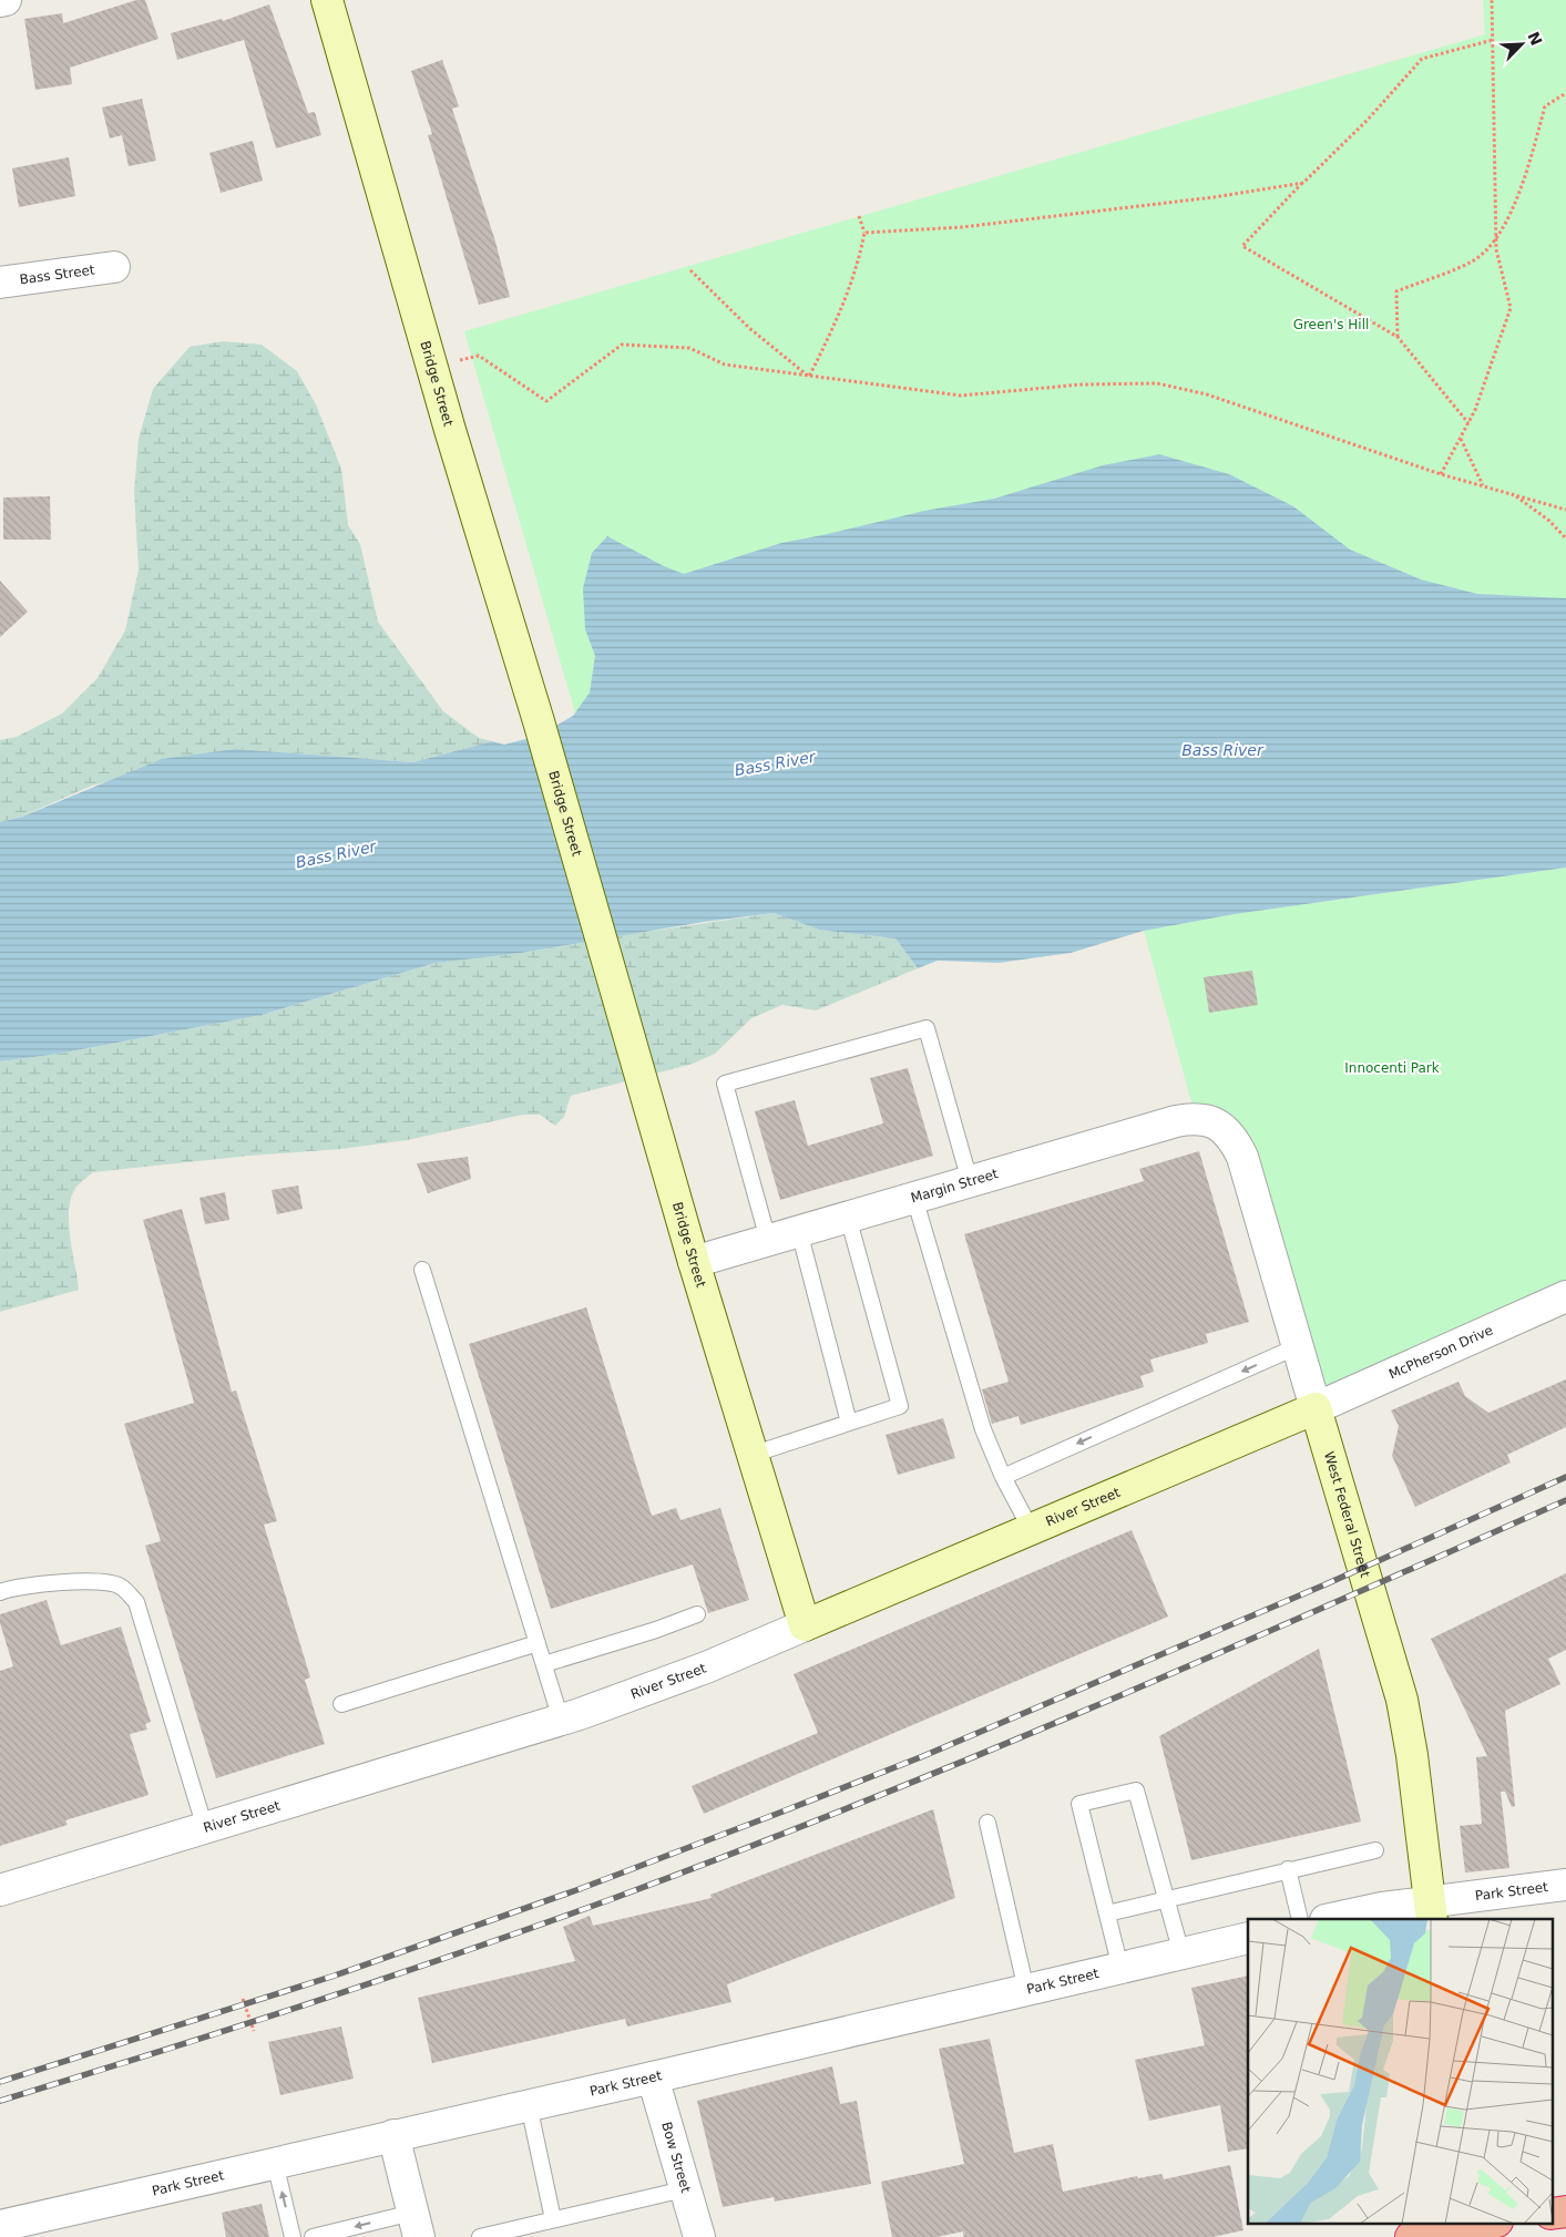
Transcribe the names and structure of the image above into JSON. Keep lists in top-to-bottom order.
{
  "streets": {
    "main road": ["Bridge Street", "River Street", "West Federal Street"],
    "street": [
      "Bass Street",
      "Margin Street",
      "McPherson Drive",
      "Park Street",
      "Bow Street"
    ]
  },
  "crossings": [
    ["Bridge Street", "Margin Street"],
    ["Bridge Street", "River Street"],
    ["Margin Street", "West Federal Street"],
    ["McPherson Drive", "River Street"],
    ["McPherson Drive", "West Federal Street"],
    ["River Street", "West Federal Street"],
    ["West Federal Street", "Park Street"],
    ["Park Street", "Bow Street"]
  ],
  "water": ["Bass River"],
  "parks": ["Green's Hill", "Innocenti Park"],
  "north": "top right"
}
